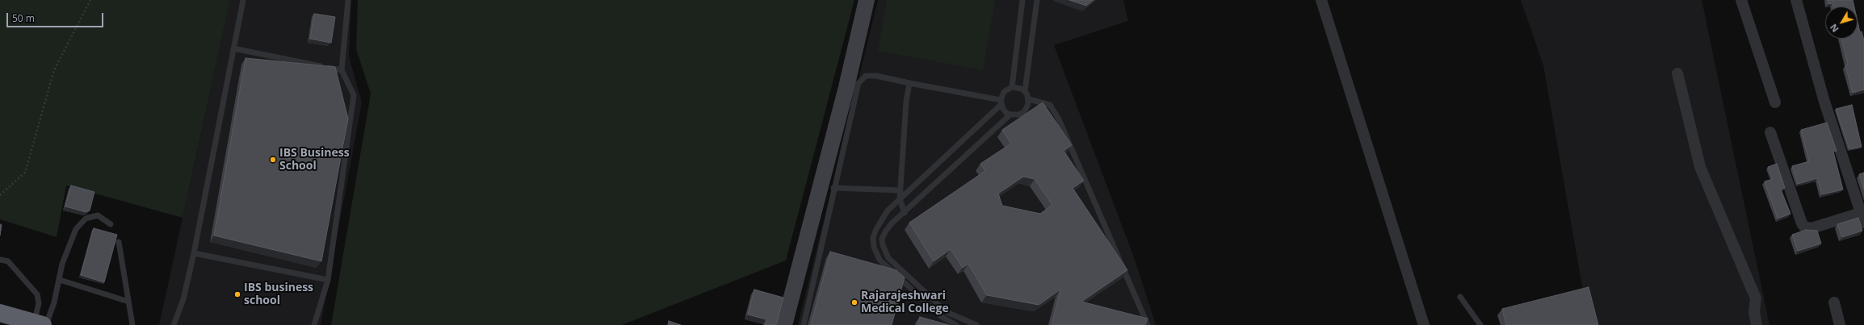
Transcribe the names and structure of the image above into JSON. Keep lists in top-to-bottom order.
{
  "places": ["IBS Business School", "IBS business school", "Rajarajeshwari Medical College"],
  "scale_bar": "50 m",
  "north": "bottom left"
}
